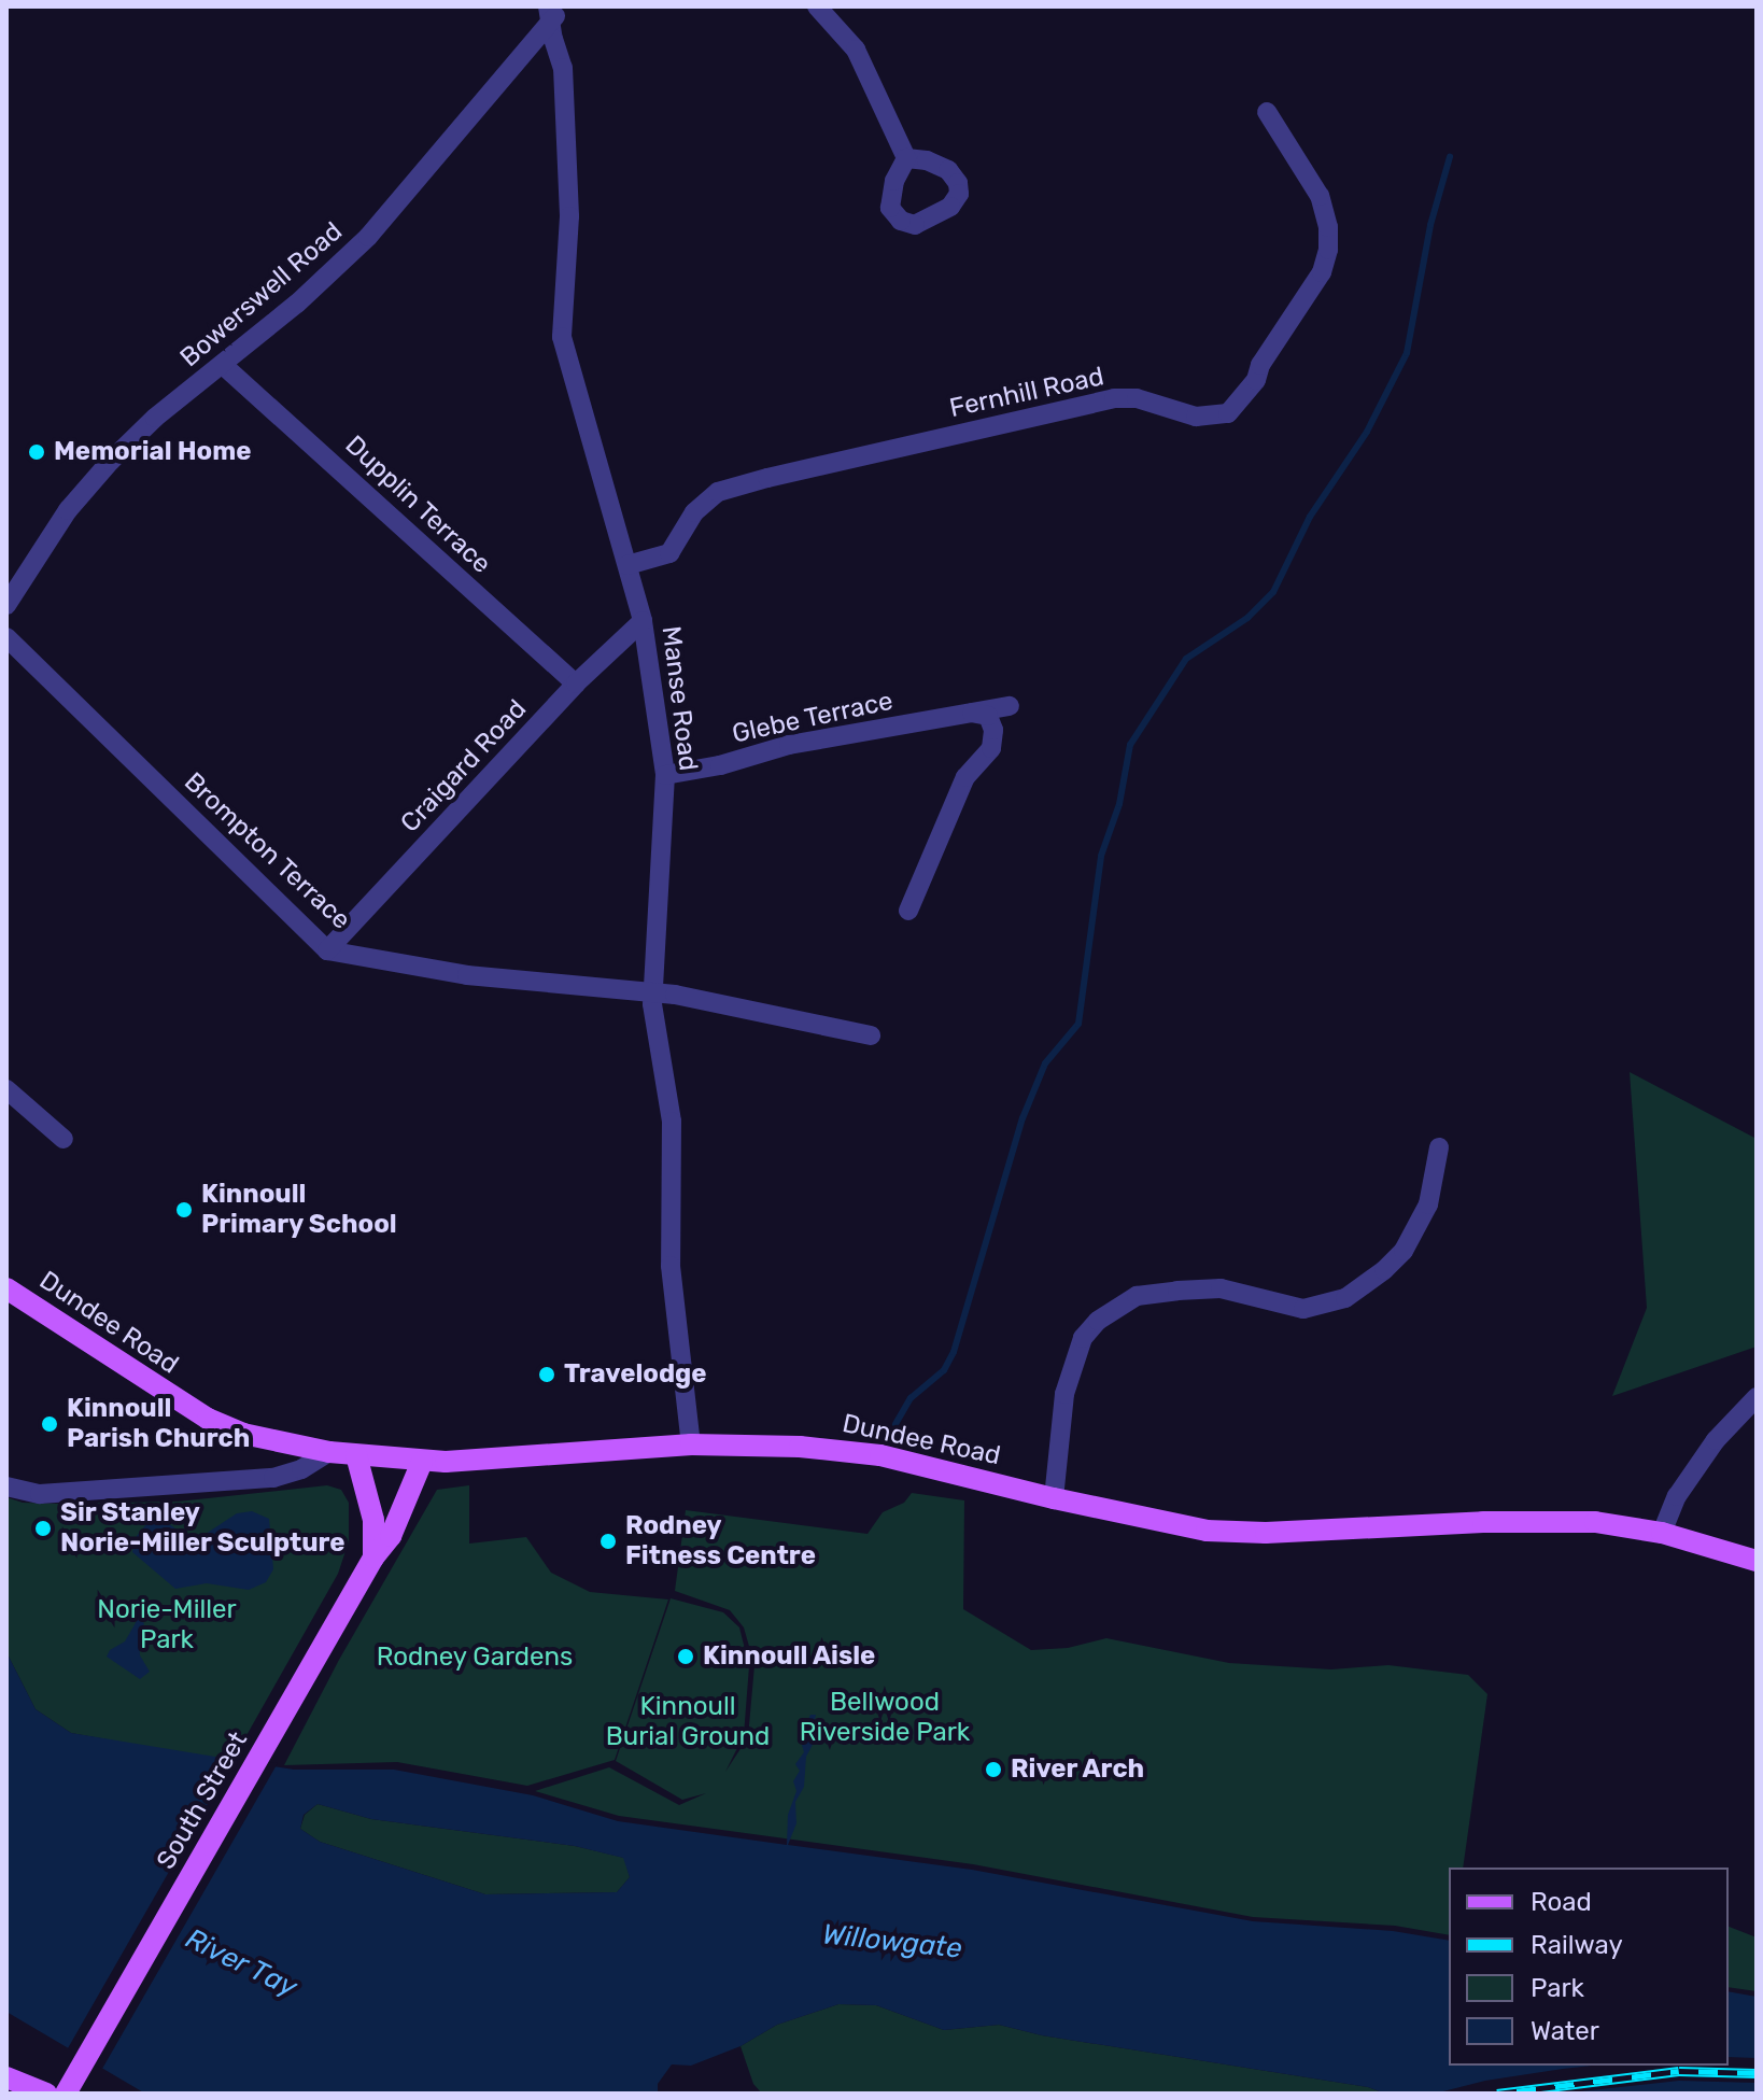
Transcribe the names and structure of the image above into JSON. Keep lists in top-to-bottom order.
{
  "streets": {
    "main road": ["Dundee Road", "South Street"],
    "street": [
      "Bowerswell Road",
      "Fernhill Road",
      "Dupplin Terrace",
      "Manse Road",
      "Glebe Terrace",
      "Craigard Road",
      "Brompton Terrace"
    ]
  },
  "crossings": [
    ["Bowerswell Road", "Dupplin Terrace"],
    ["Bowerswell Road", "Manse Road"],
    ["Fernhill Road", "Manse Road"],
    ["Dupplin Terrace", "Craigard Road"],
    ["Manse Road", "Glebe Terrace"],
    ["Manse Road", "Craigard Road"],
    ["Manse Road", "Brompton Terrace"],
    ["Manse Road", "Dundee Road"],
    ["Craigard Road", "Brompton Terrace"],
    ["Dundee Road", "South Street"]
  ],
  "water": ["Willowgate", "River Tay"],
  "parks": [
    "Norie-Miller Park",
    "Rodney Gardens",
    "Bellwood Riverside Park",
    "Kinnoull Burial Ground"
  ],
  "places": [
    "Memorial Home",
    "Kinnoull Primary School",
    "Travelodge",
    "Kinnoull Parish Church",
    "Sir Stanley Norie-Miller Sculpture",
    "Rodney Fitness Centre",
    "Kinnoull Aisle",
    "River Arch"
  ],
  "legend": [
    "Road",
    "Railway",
    "Park",
    "Water"
  ]
}
